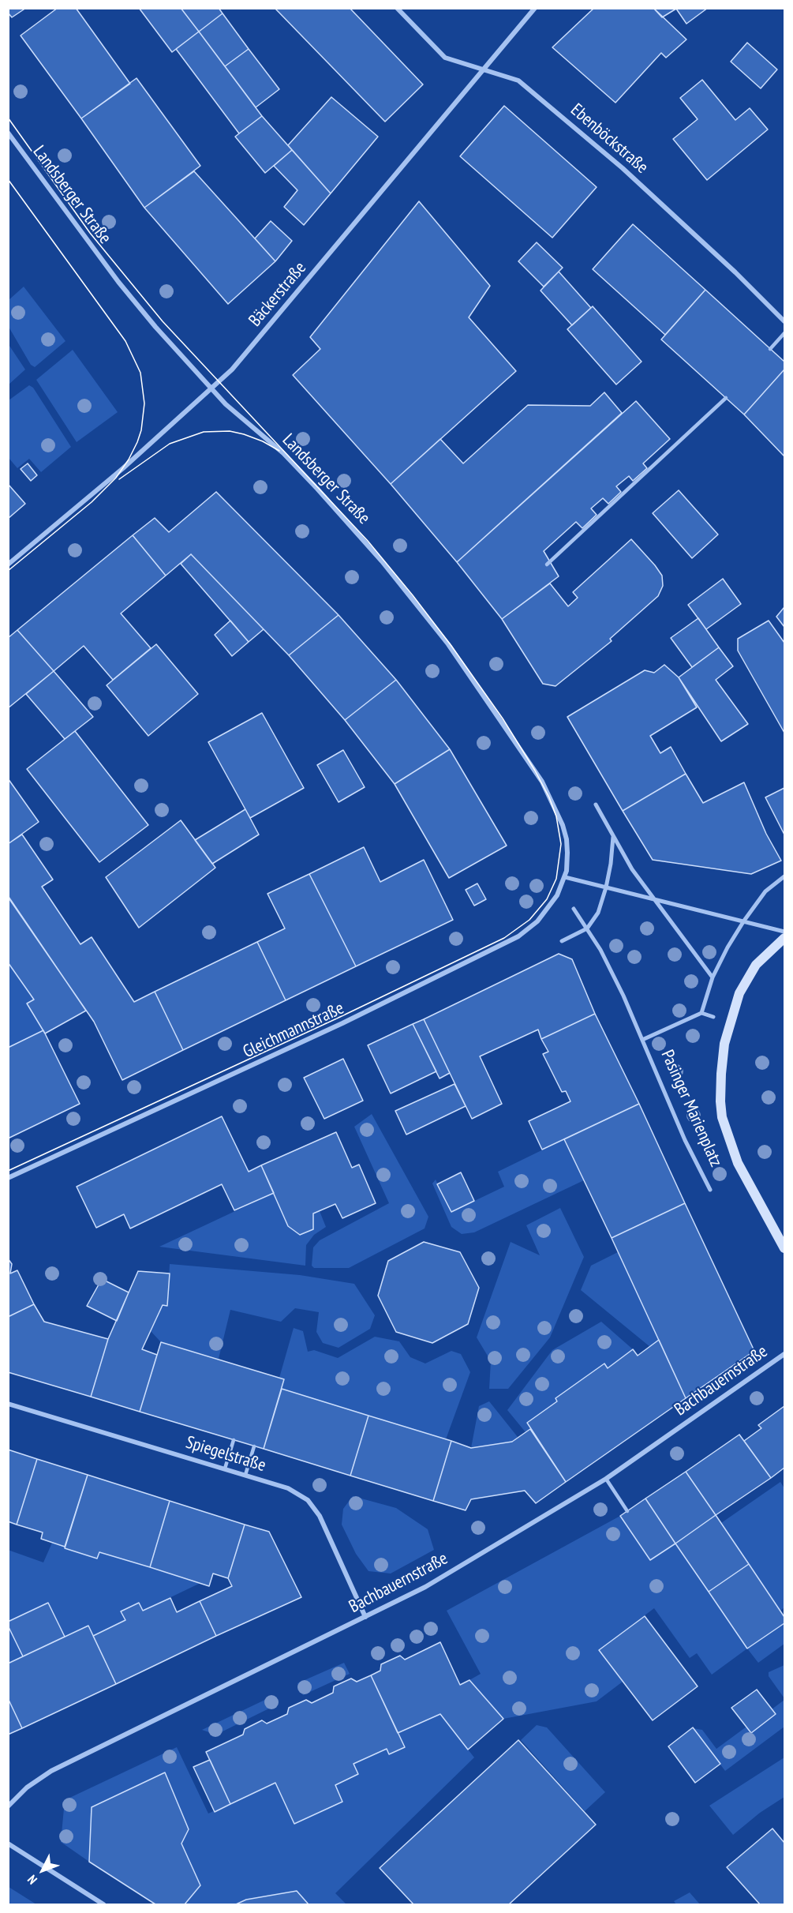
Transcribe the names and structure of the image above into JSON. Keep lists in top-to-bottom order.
{
  "streets": {
    "main road": ["Pasinger Marienplatz"],
    "street": [
      "Ebenböckstraße",
      "Landsberger Straße",
      "Bäckerstraße",
      "Gleichmannstraße",
      "Bachbauernstraße",
      "Spiegelstraße"
    ]
  },
  "crossings": [
    ["Ebenböckstraße", "Bäckerstraße"],
    ["Landsberger Straße", "Bäckerstraße"],
    ["Landsberger Straße", "Gleichmannstraße"],
    ["Bachbauernstraße", "Spiegelstraße"]
  ],
  "north": "bottom left"
}
